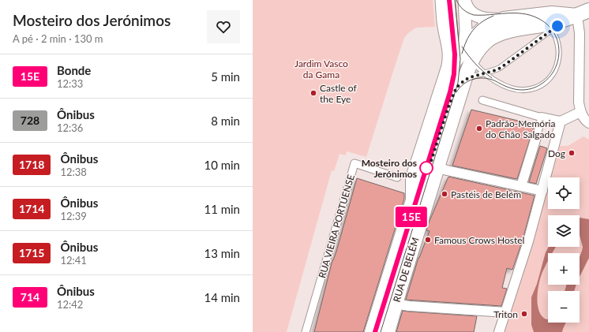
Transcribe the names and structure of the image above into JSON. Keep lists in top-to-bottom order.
{
  "streets": {
    "main road": ["RUA DE BELÉM"],
    "street": ["RUA VIEIRA PORTUENSE"]
  },
  "parks": ["Jardim Vasco da Gama"],
  "places": [
    "Castle of the Eye",
    "Padrão-Memória do Chão Salgado",
    "Dog",
    "Mosteiro dos Jerónimos",
    "Pastéis de Belém",
    "Famous Crows Hostel",
    "Triton"
  ],
  "lines": ["tram line 15E"],
  "page": {
    "heading": ["Mosteiro dos Jerónimos", "A pé · 2 min · 130 m"],
    "on_map": "15E",
    "list": [
      {
        "mark": "15E",
        "name": "Bonde",
        "note": "12:33",
        "value": "5 min"
      },
      {
        "mark": "728",
        "name": "Ônibus",
        "note": "12:36",
        "value": "8 min"
      },
      {
        "mark": "1718",
        "name": "Ônibus",
        "note": "12:38",
        "value": "10 min"
      },
      {
        "mark": "1714",
        "name": "Ônibus",
        "note": "12:39",
        "value": "11 min"
      },
      {
        "mark": "1715",
        "name": "Ônibus",
        "note": "12:41",
        "value": "13 min"
      },
      {
        "mark": "714",
        "name": "Ônibus",
        "note": "12:42",
        "value": "14 min"
      }
    ],
    "map_buttons": ["+", "−"]
  }
}
